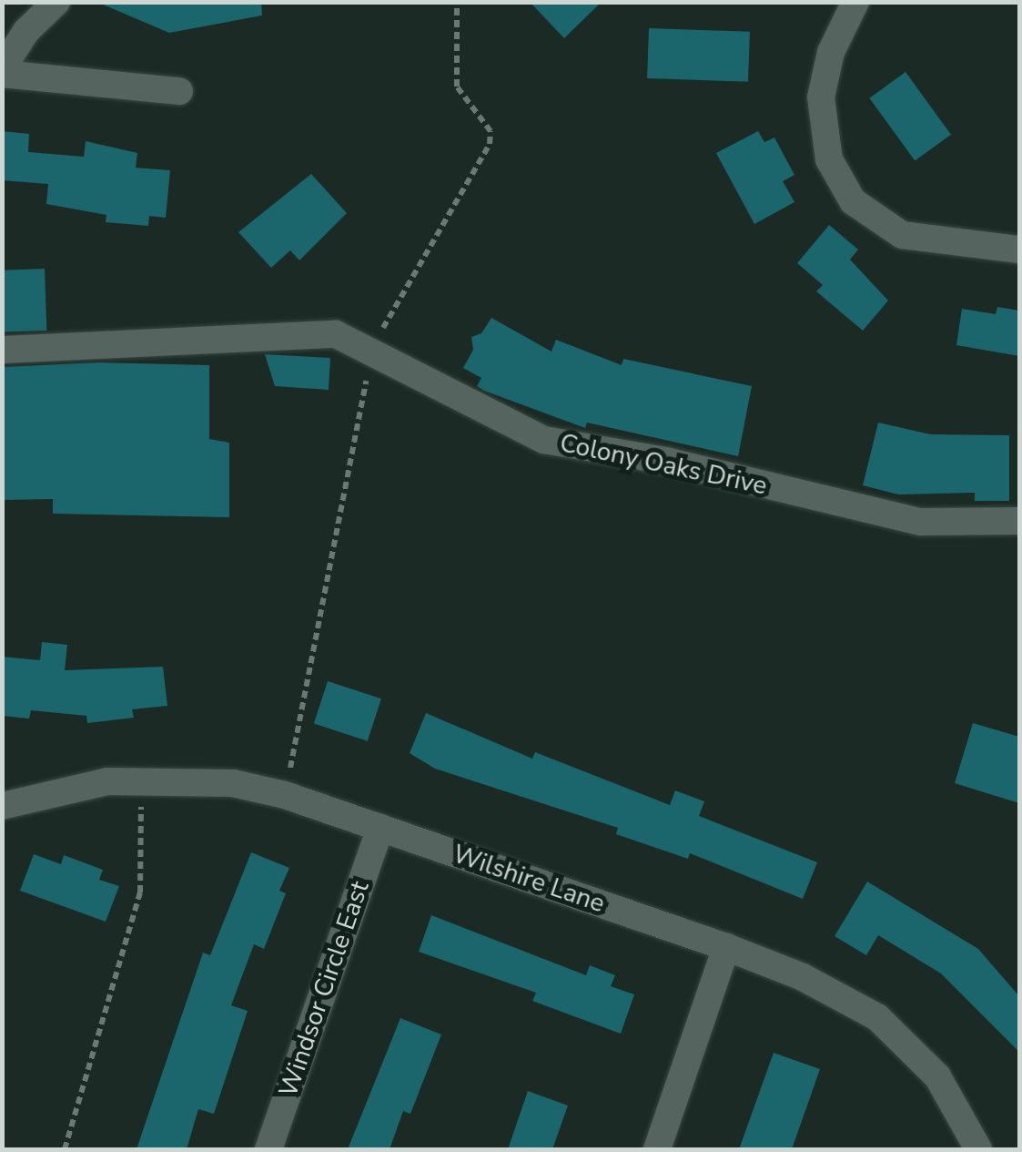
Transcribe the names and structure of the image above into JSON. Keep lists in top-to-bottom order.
{
  "streets": {
    "street": ["Colony Oaks Drive", "Wilshire Lane", "Windsor Circle East"]
  },
  "crossings": [
    ["Wilshire Lane", "Windsor Circle East"]
  ]
}
